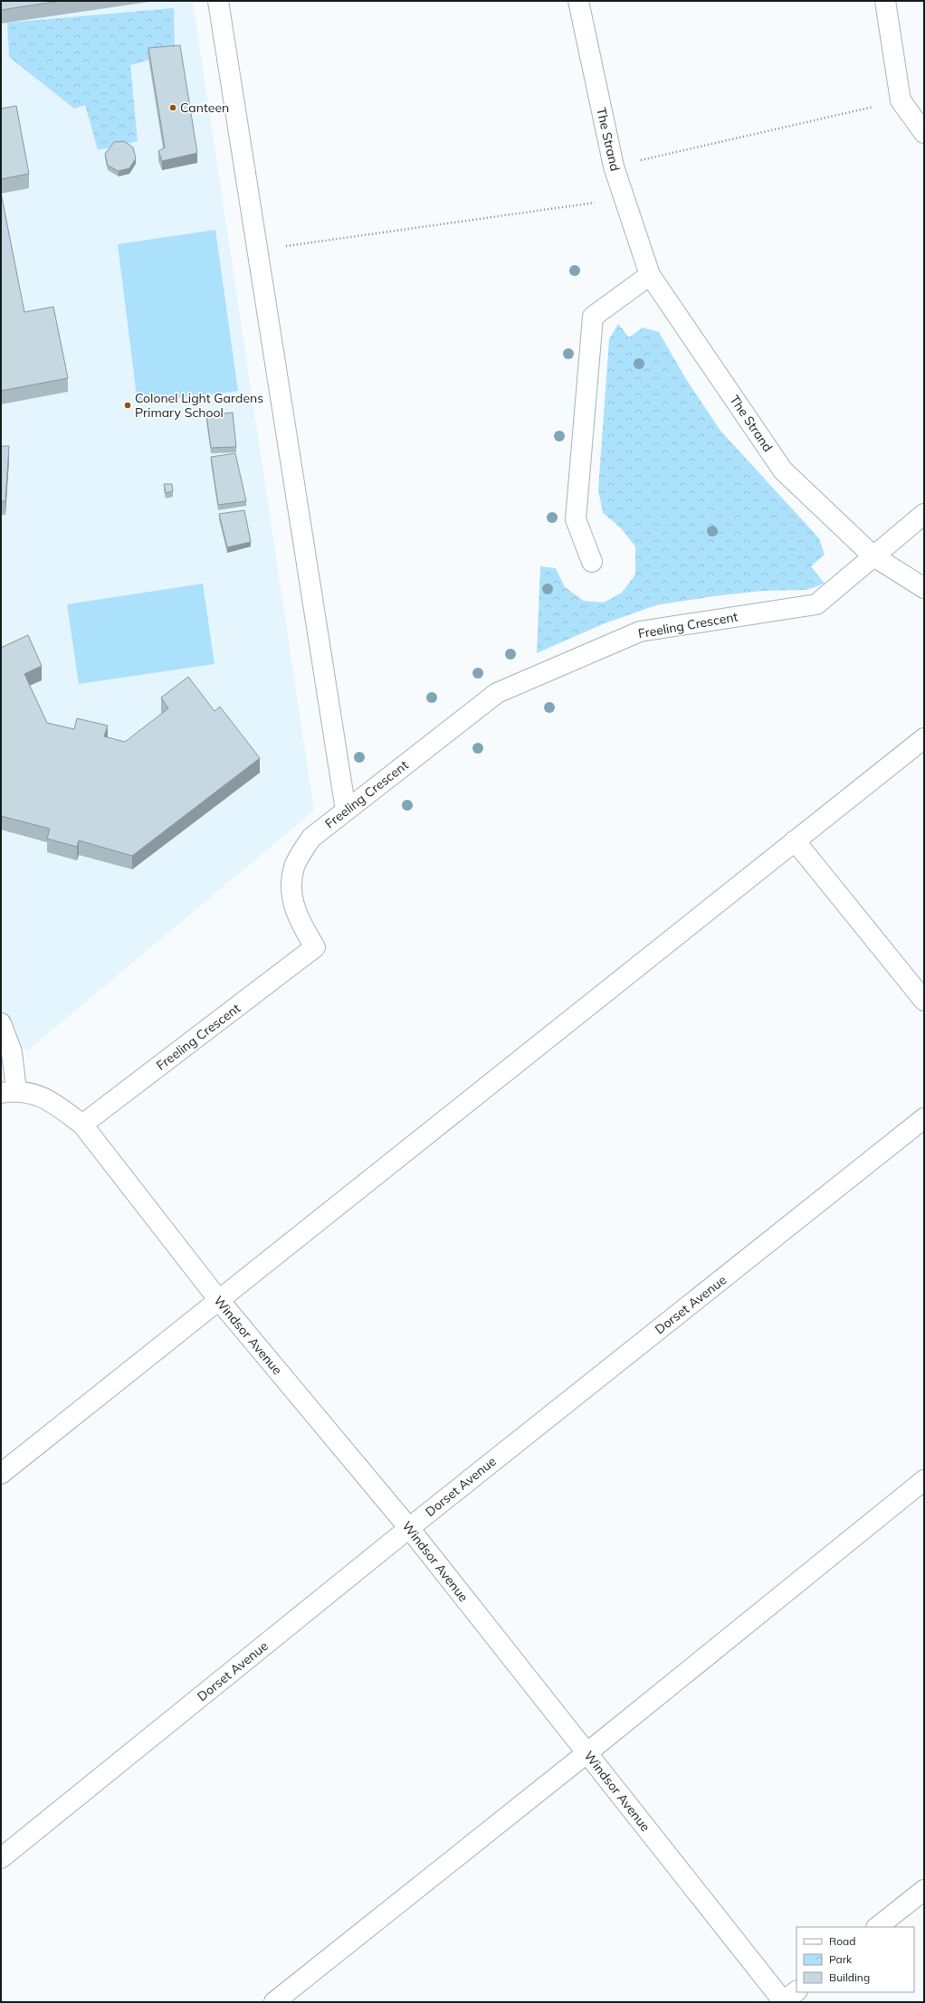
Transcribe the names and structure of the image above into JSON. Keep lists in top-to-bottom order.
{
  "streets": {
    "street": [
      "The Strand",
      "Freeling Crescent",
      "Dorset Avenue",
      "Windsor Avenue"
    ]
  },
  "crossings": [
    ["The Strand", "Freeling Crescent"],
    ["Freeling Crescent", "Windsor Avenue"],
    ["Dorset Avenue", "Windsor Avenue"]
  ],
  "places": ["Canteen", "Colonel Light Gardens Primary School"],
  "legend": ["Road", "Park", "Building"]
}
